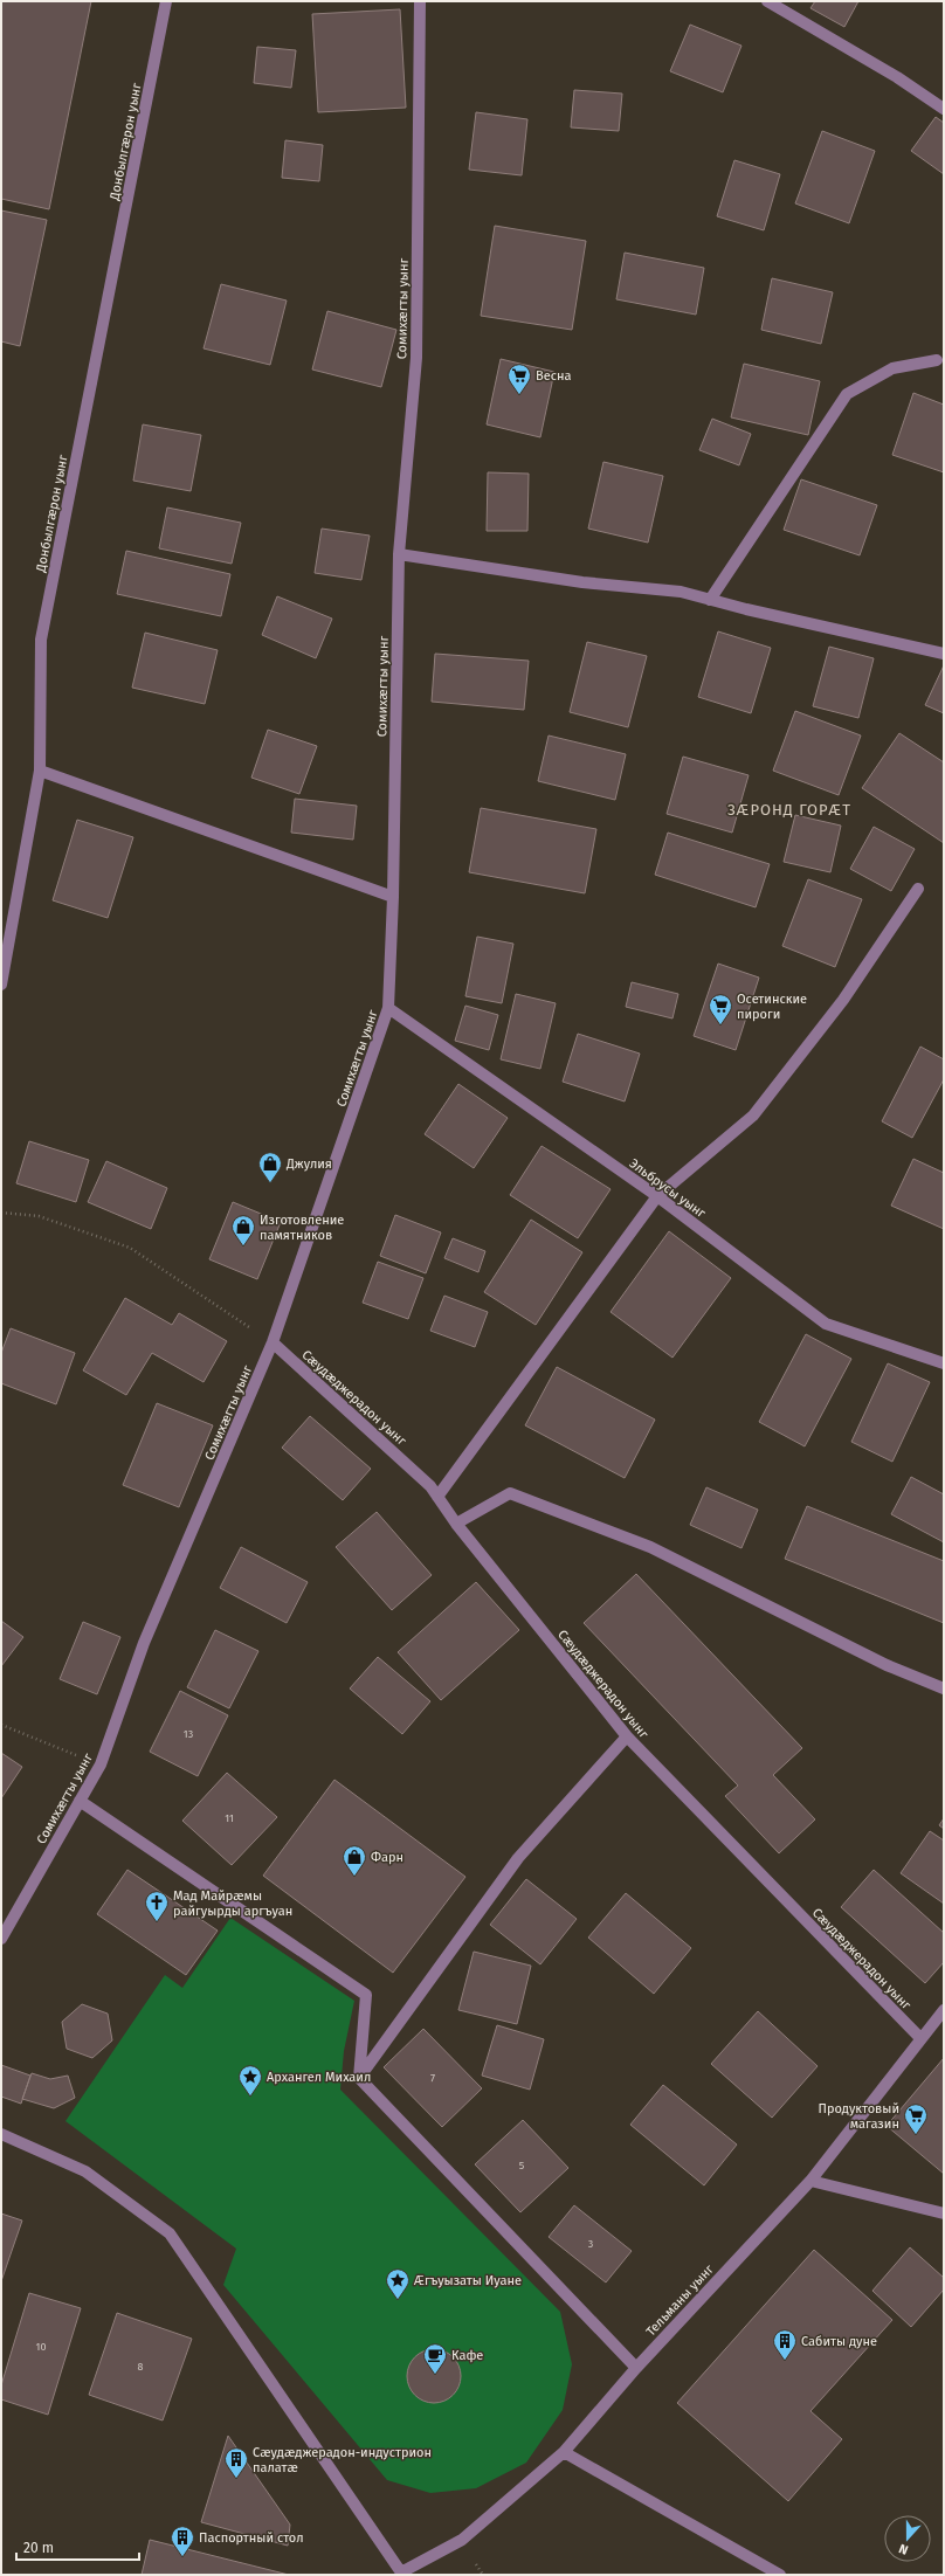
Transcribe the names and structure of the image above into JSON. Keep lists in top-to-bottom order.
{
  "streets": {
    "street": [
      "Донбылгæрон уынг",
      "Сомихæгты уынг",
      "Эльбрусы уынг",
      "Сæудæджерадон уынг",
      "Тельманы уынг"
    ]
  },
  "crossings": [
    ["Сомихæгты уынг", "Эльбрусы уынг"],
    ["Сомихæгты уынг", "Сæудæджерадон уынг"],
    ["Сæудæджерадон уынг", "Тельманы уынг"]
  ],
  "districts": ["ЗÆРОНД ГОРÆТ"],
  "places": {
    "supermarket": ["Весна", "Осетинские пироги", "Продуктовый магазин"],
    "shop": ["Джулия", "Изготовление памятников", "Фарн"],
    "church": ["Мад Майрæмы райгуырды аргъуан"],
    "place": ["Архангел Михаил", "Æгъуызаты Иуане"],
    "building": ["Сабиты дуне", "Сæудæджерадон-индустрион палатæ", "Паспортный стол"],
    "cafe": ["Кафе"]
  },
  "house_numbers": [
    "13",
    "11",
    "7",
    "5",
    "3",
    "10",
    "8"
  ],
  "scale_bar": "20 m",
  "north": "bottom"
}
